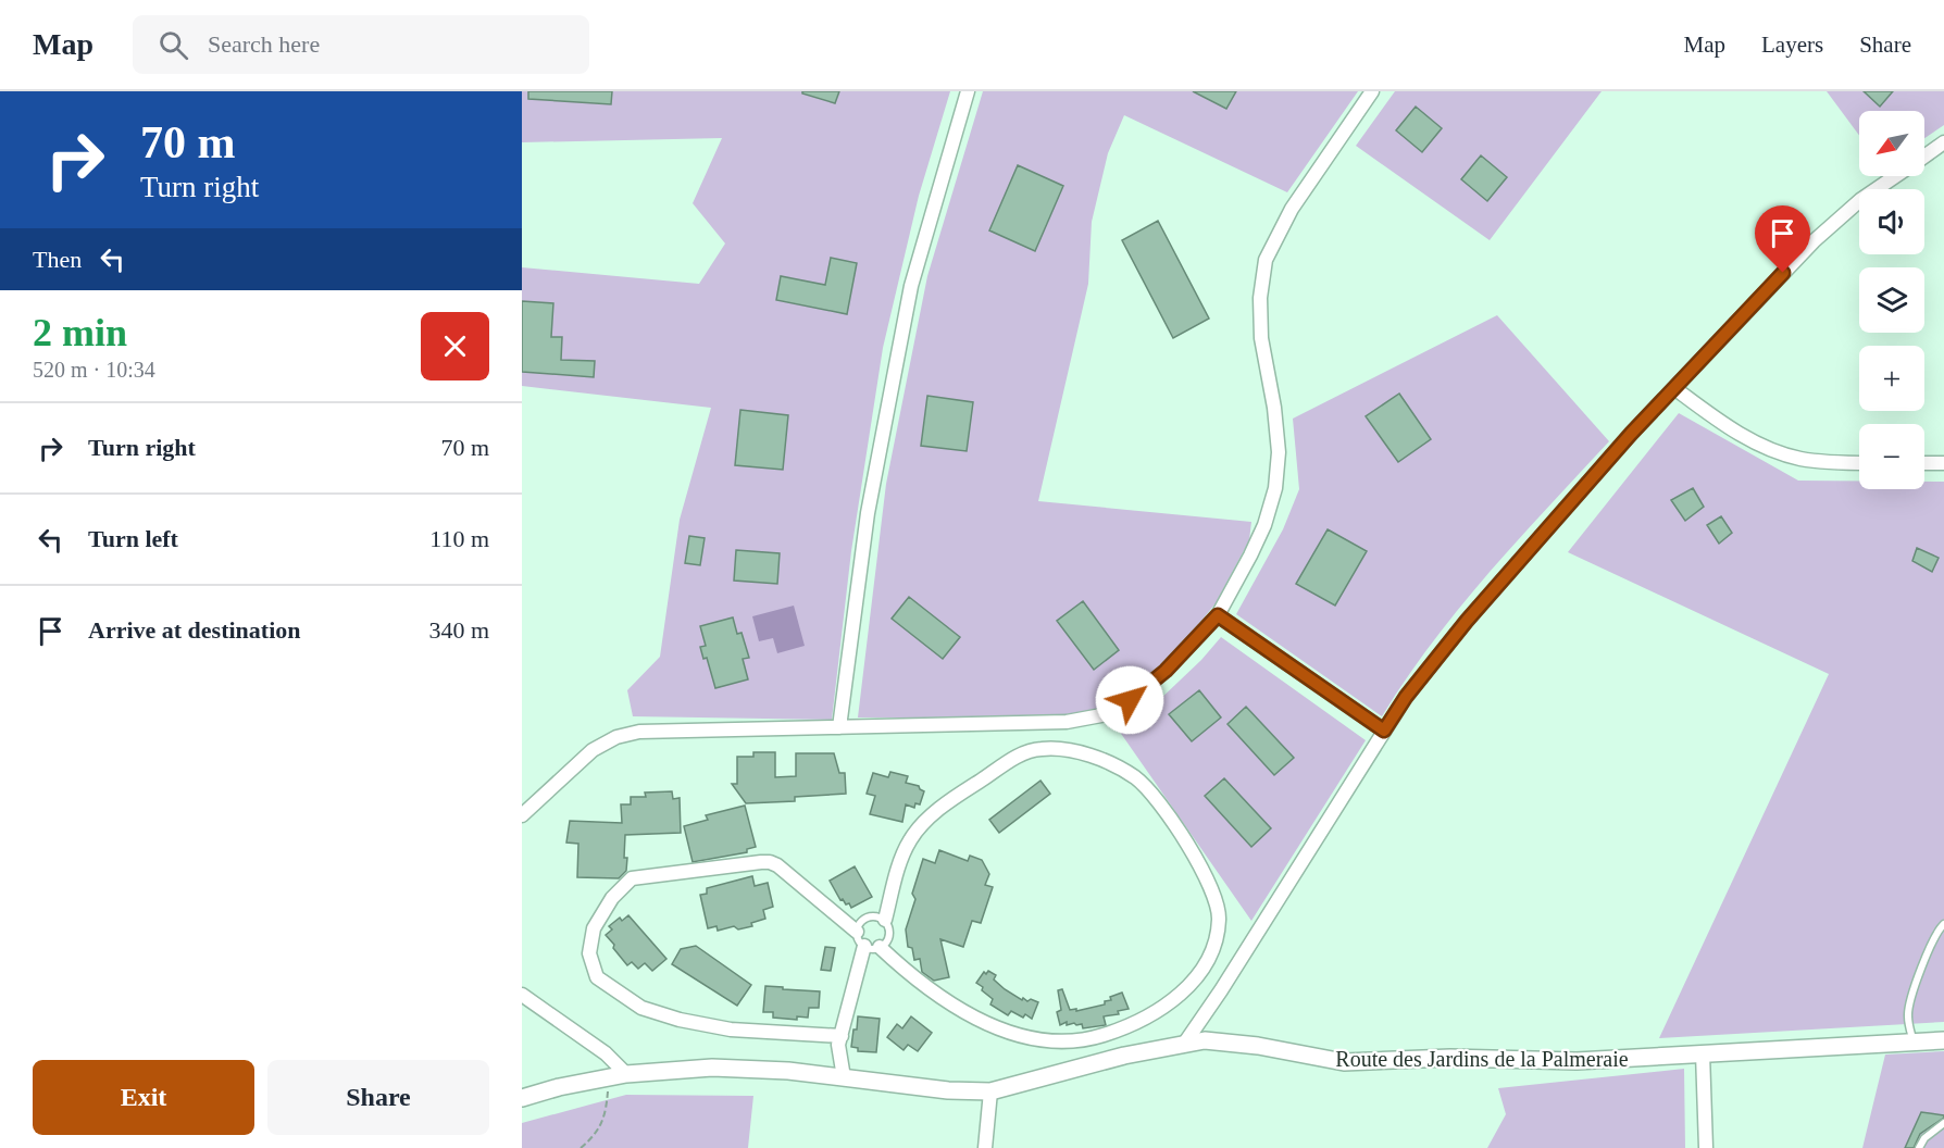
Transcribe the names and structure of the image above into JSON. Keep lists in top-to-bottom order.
{
  "streets": {
    "street": ["Route des Jardins de la Palmeraie"]
  },
  "north": "bottom left",
  "page": {
    "header": "Map",
    "search": "Search here",
    "nav": ["Map", "Layers", "Share"],
    "turn": ["70 m", "Turn right"],
    "map_buttons": ["+", "−"],
    "then": "Then",
    "heading": ["2 min", "520 m · 10:34"],
    "list": [
      {
        "name": "Turn right",
        "value": "70 m"
      },
      {
        "name": "Turn left",
        "value": "110 m"
      },
      {
        "name": "Arrive at destination",
        "value": "340 m"
      }
    ],
    "buttons": ["Exit", "Share"]
  }
}
